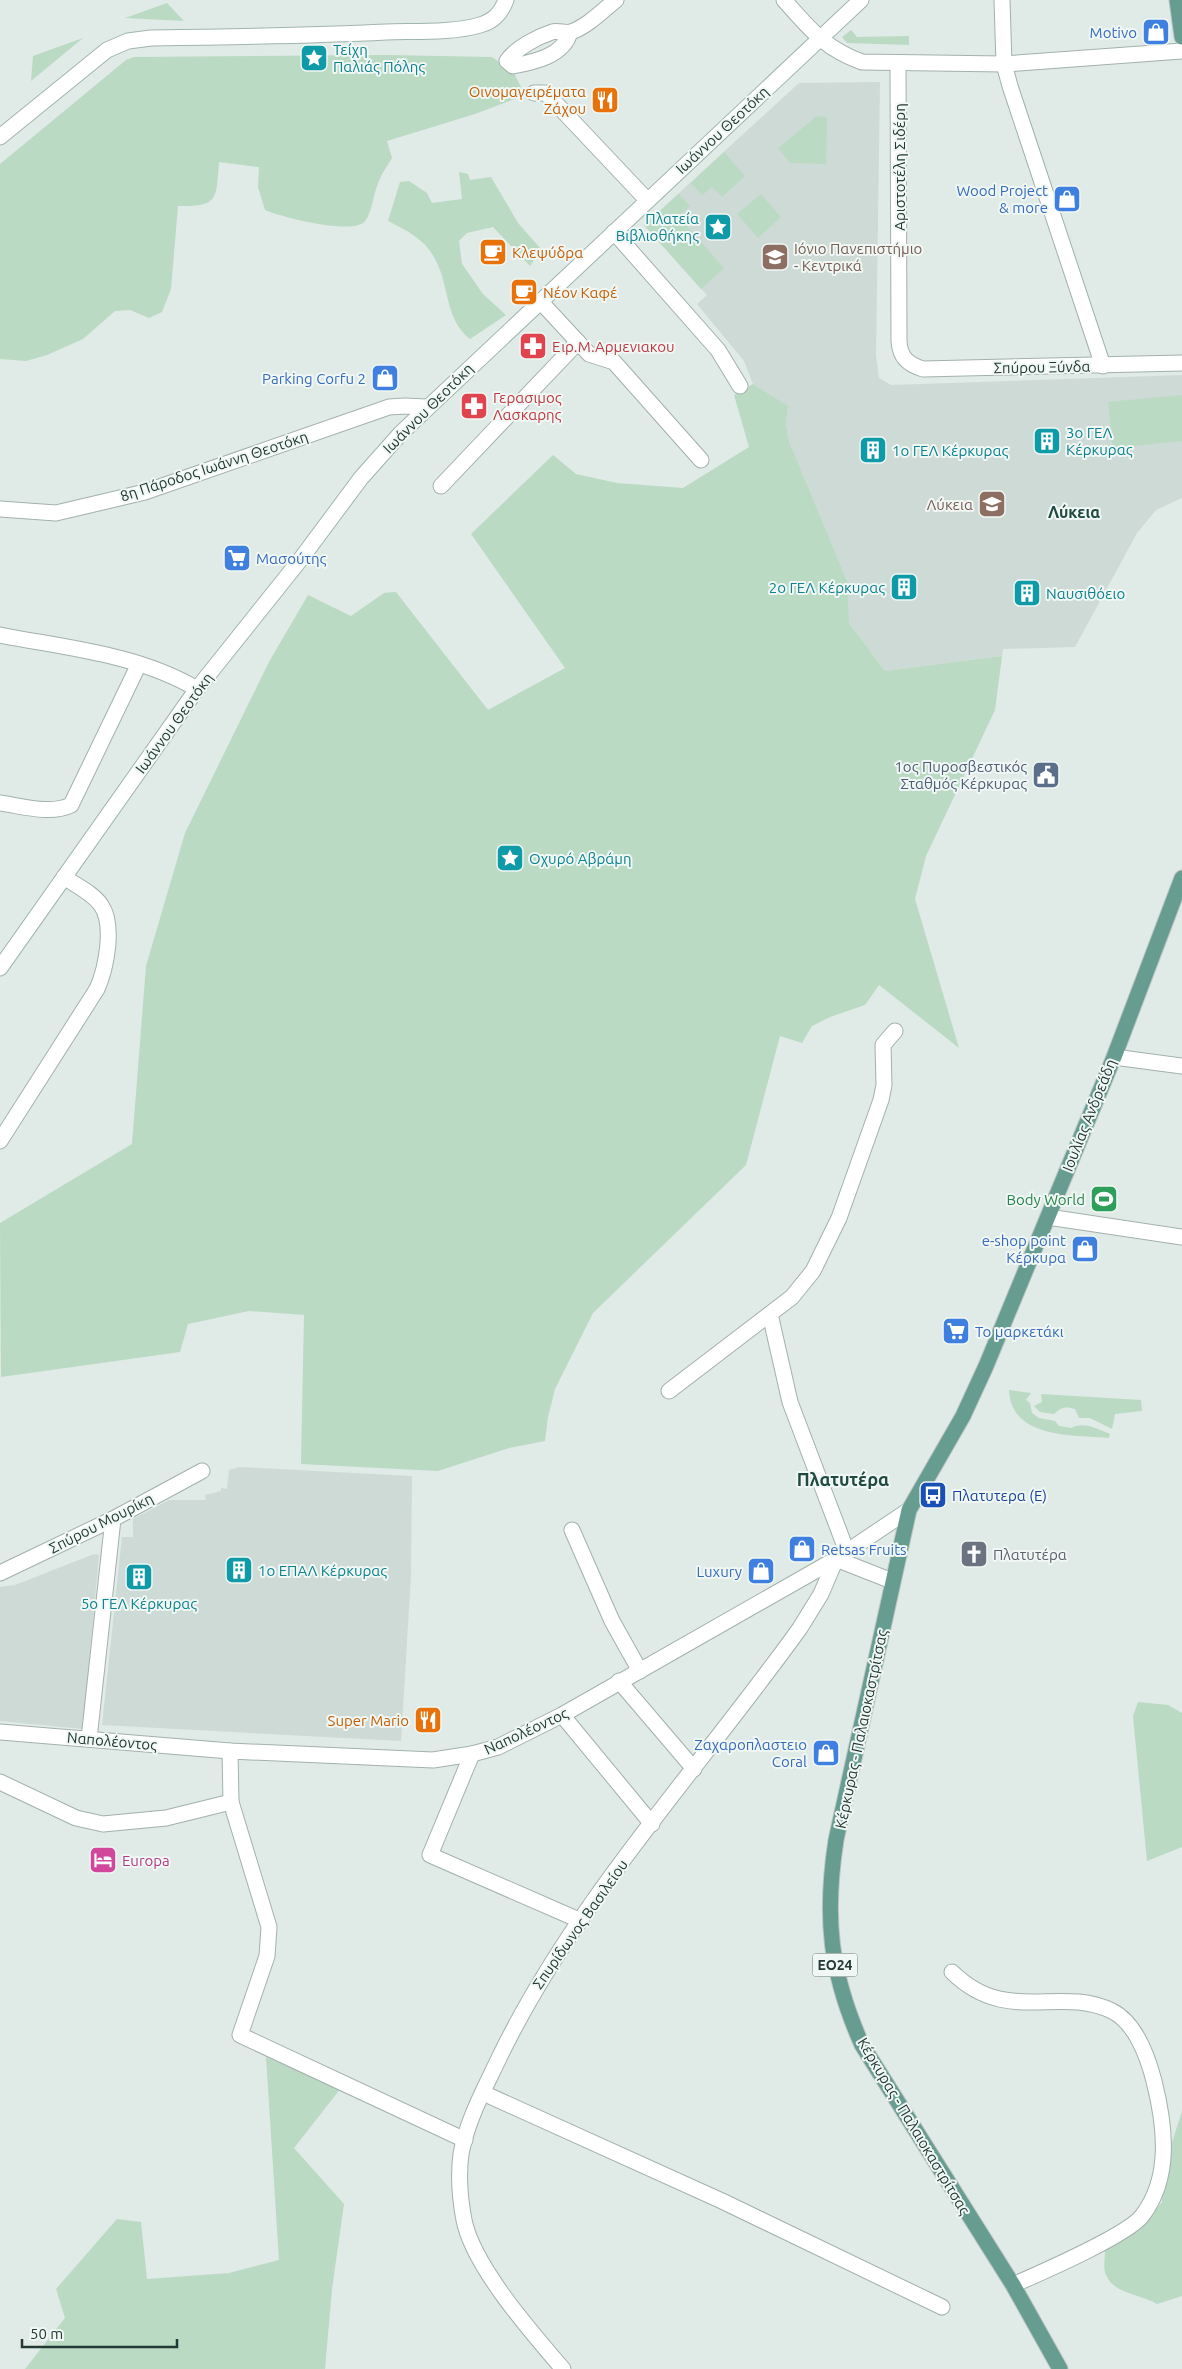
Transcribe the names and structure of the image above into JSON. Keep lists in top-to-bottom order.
{
  "streets": {
    "main road": ["Ιουλίας Ανδρεάδη", "Κέρκυρας - Παλαιοκαστρίτσας", "ΕΟ24"],
    "street": [
      "Ιωάννου Θεοτόκη",
      "Αριστοτέλη Σιδέρη",
      "Σπύρου Ξύνδα",
      "8η Πάροδος Ιωάννη Θεοτόκη",
      "Σπύρου Μουρίκη",
      "Ναπολέοντος",
      "Σπυρίδωνος Βασιλείου"
    ]
  },
  "crossings": [
    ["Ιωάννου Θεοτόκη", "8η Πάροδος Ιωάννη Θεοτόκη"],
    ["Αριστοτέλη Σιδέρη", "Σπύρου Ξύνδα"],
    ["Ιουλίας Ανδρεάδη", "Κέρκυρας - Παλαιοκαστρίτσας"],
    ["Ιουλίας Ανδρεάδη", "Ναπολέοντος"],
    ["Κέρκυρας - Παλαιοκαστρίτσας", "Ναπολέοντος"],
    ["Ναπολέοντος", "Σπυρίδωνος Βασιλείου"]
  ],
  "districts": ["Λύκεια", "Πλατυτέρα"],
  "places": {
    "shop": [
      "Motivo",
      "Wood Project & more",
      "Parking Corfu 2",
      "e-shop point Κέρκυρα",
      "Retsas Fruits",
      "Luxury",
      "Ζαχαροπλαστειο Coral"
    ],
    "place": ["Τείχη Παλιάς Πόλης", "Πλατεία Βιβλιοθήκης", "Οχυρό Αβράμη"],
    "restaurant": ["Οινομαγειρέματα Ζάχου", "Super Mario"],
    "cafe": ["Κλεψύδρα", "Νέον Καφέ"],
    "school or university": ["Ιόνιο Πανεπιστήμιο - Κεντρικά", "Λύκεια"],
    "pharmacy": ["Ειρ.Μ.Αρμενιακου", "Γερασιμος Λασκαρης"],
    "building": [
      "3ο ΓΕΛ Κέρκυρας",
      "1ο ΓΕΛ Κέρκυρας",
      "2ο ΓΕΛ Κέρκυρας",
      "Ναυσιθόειο",
      "1ο ΕΠΑΛ Κέρκυρας",
      "5ο ΓΕΛ Κέρκυρας"
    ],
    "supermarket": ["Μασούτης", "Το μαρκετάκι"],
    "public building": ["1ος Πυροσβεστικός Σταθμός Κέρκυρας"],
    "sports": ["Body World"],
    "bus stop": ["Πλατυτερα (E)"],
    "church": ["Πλατυτέρα"],
    "hotel": ["Europa"]
  },
  "scale_bar": "50 m"
}
